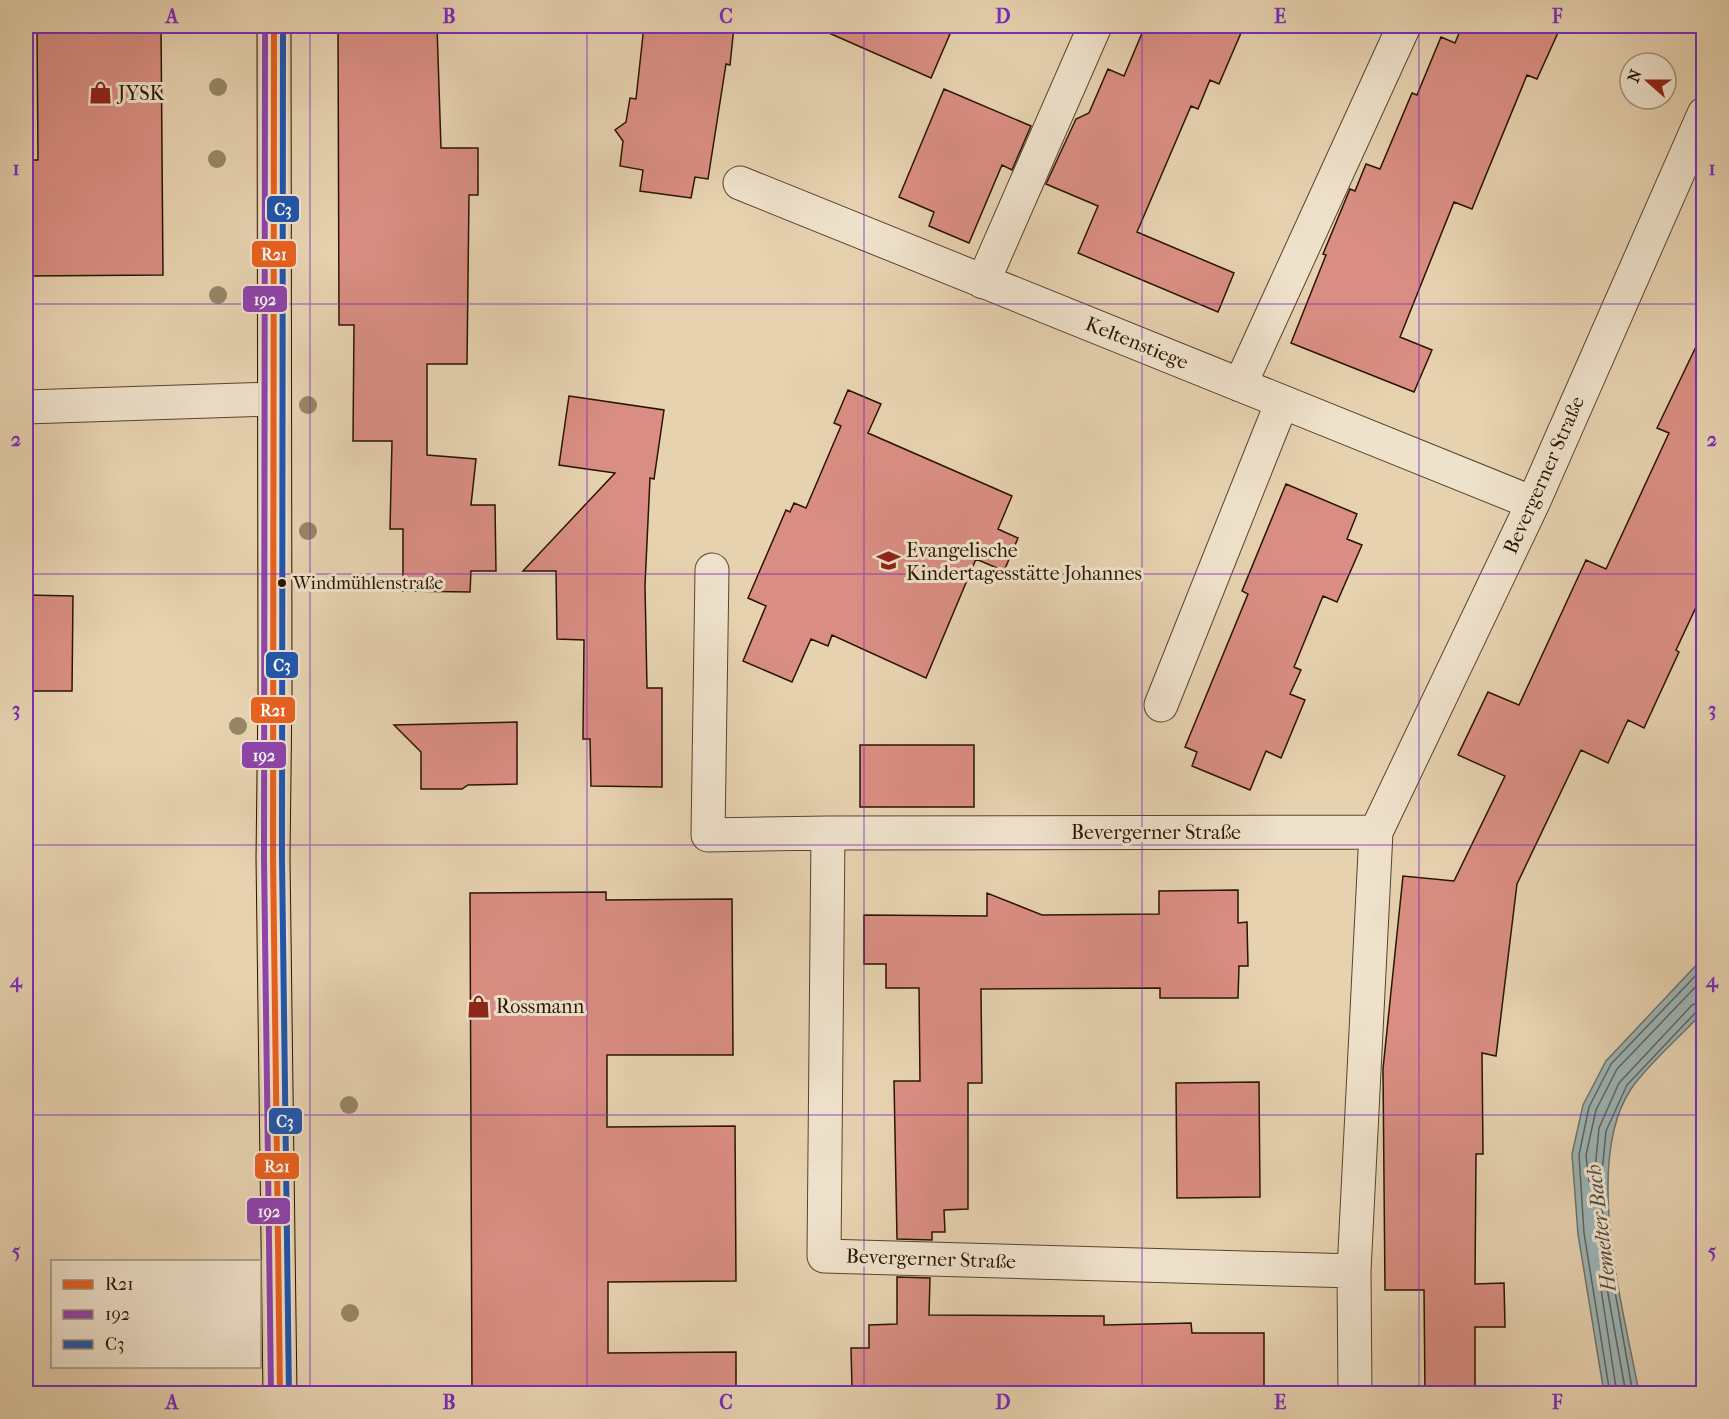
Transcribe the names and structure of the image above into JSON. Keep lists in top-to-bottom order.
{
  "streets": {
    "street": ["Keltenstiege", "Bevergerner Straße"]
  },
  "crossings": [
    ["Keltenstiege", "Bevergerner Straße"]
  ],
  "water": ["Hemelter Bach"],
  "places": {
    "shop": ["JYSK", "Rossmann"],
    "school or university": ["Evangelische Kindertagesstätte Johannes"],
    "other": ["Windmühlenstraße"]
  },
  "lines": ["transit line R21", "transit line 192", "transit line C3"],
  "legend": ["R21", "192", "C3"],
  "north": "left",
  "grid": {
    "columns": [
      "A",
      "B",
      "C",
      "D",
      "E",
      "F"
    ],
    "rows": [
      "1",
      "2",
      "3",
      "4",
      "5"
    ]
  }
}
